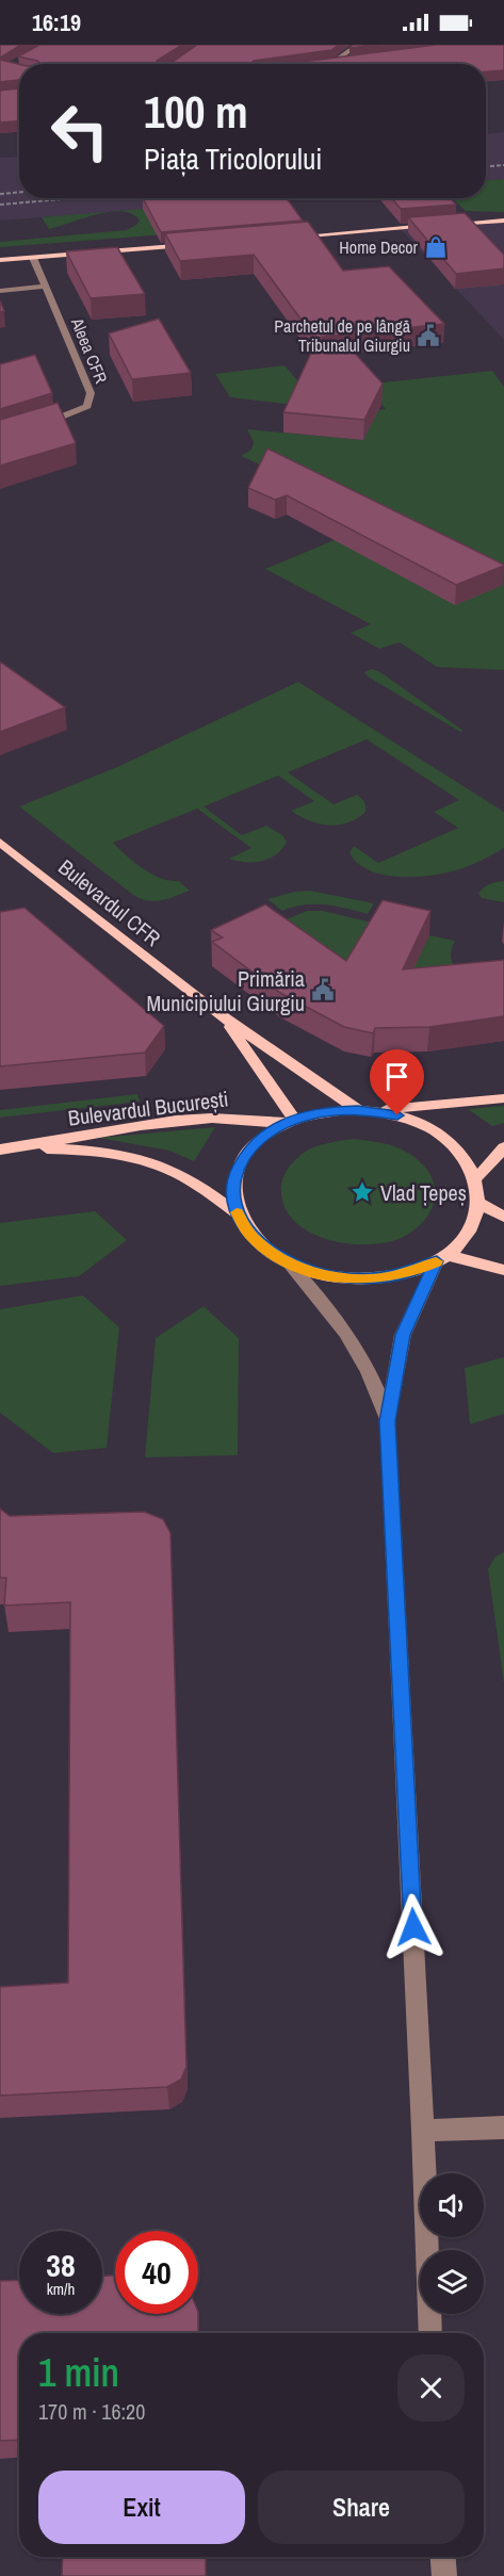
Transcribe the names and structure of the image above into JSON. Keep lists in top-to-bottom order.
{
  "streets": {
    "main road": ["Bulevardul CFR", "Bulevardul București"],
    "street": ["Aleea CFR"]
  },
  "crossings": [
    ["Bulevardul CFR", "Bulevardul București"]
  ],
  "places": {
    "shop": ["Home Decor"],
    "public building": ["Parchetul de pe lângă Tribunalul Giurgiu", "Primăria Municipiului Giurgiu"],
    "place": ["Vlad Țepeș"]
  },
  "page": {
    "status": "16:19",
    "turn": ["100 m", "Piața Tricolorului"],
    "speed": "38 km/h",
    "limit": "40",
    "heading": ["1 min", "170 m · 16:20"],
    "buttons": ["Exit", "Share"]
  }
}
